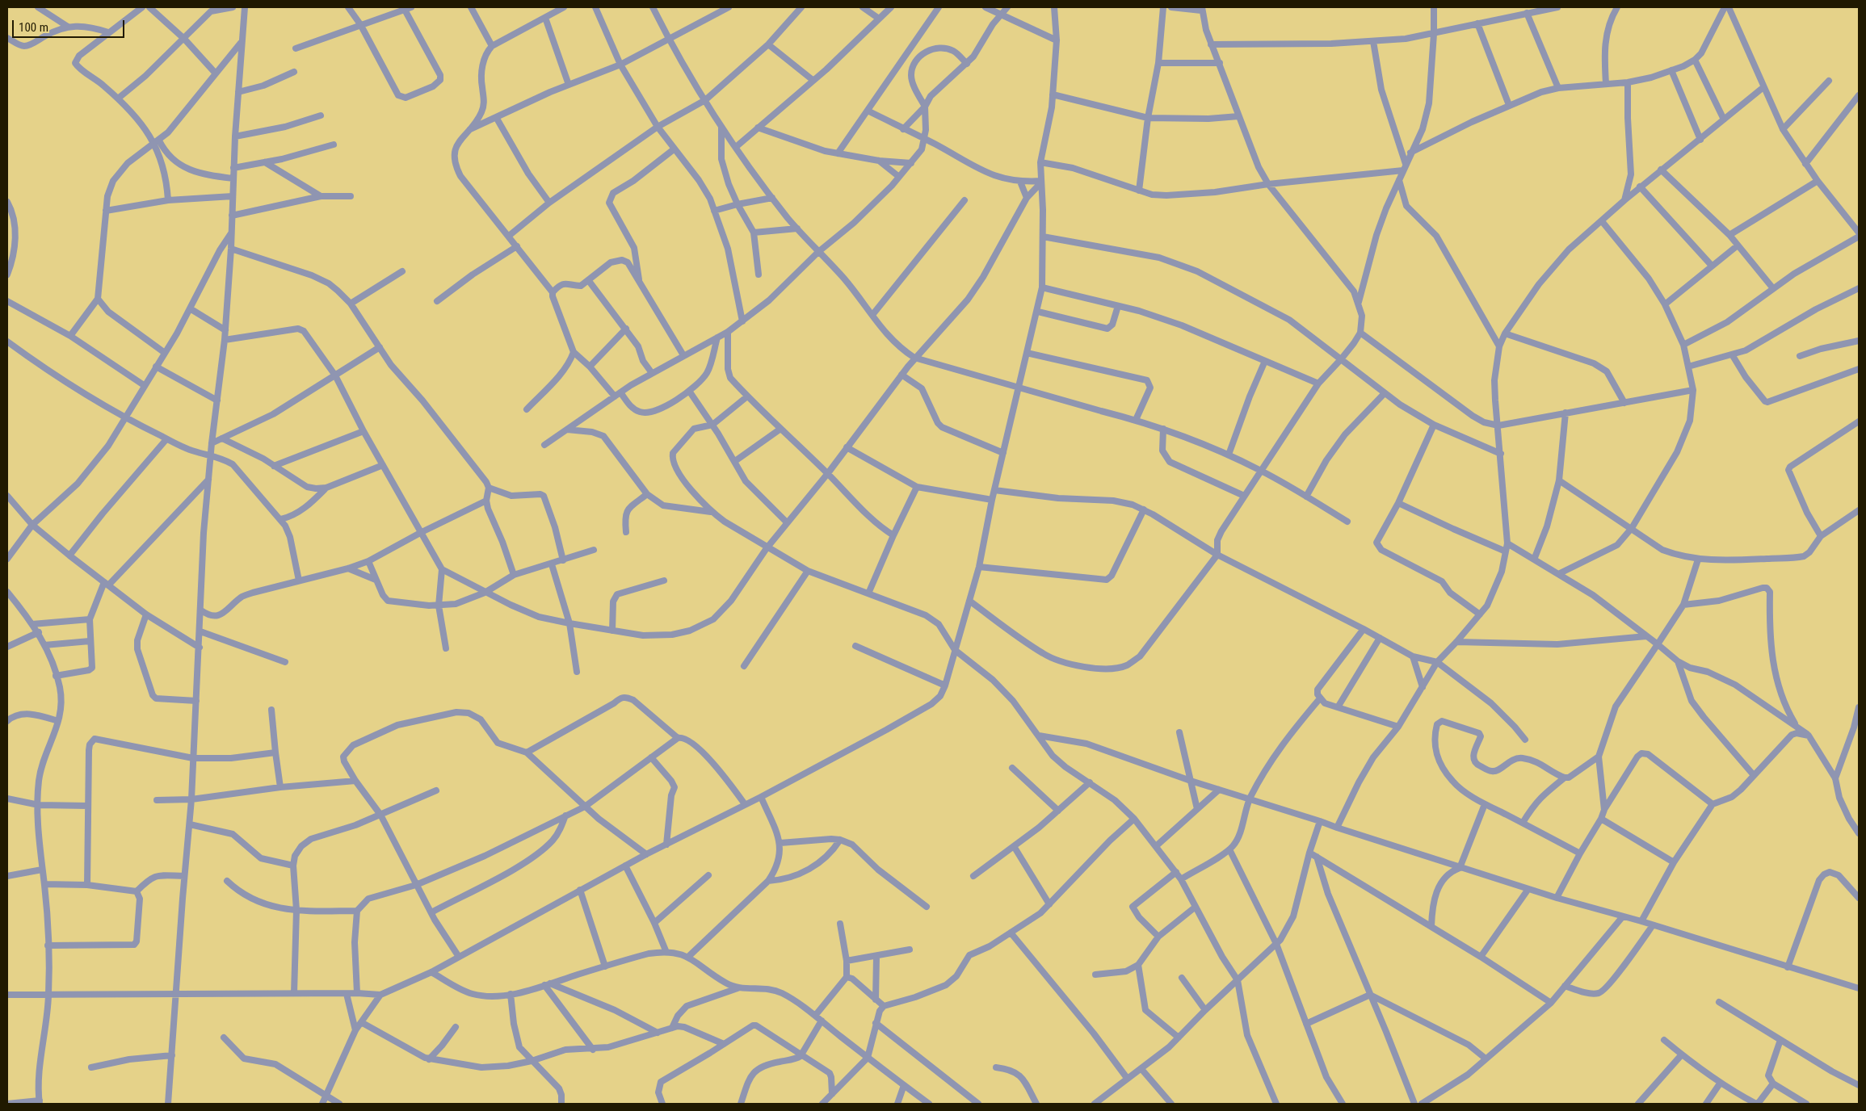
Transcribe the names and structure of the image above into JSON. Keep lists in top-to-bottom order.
{
  "scale_bar": "100 m"
}
